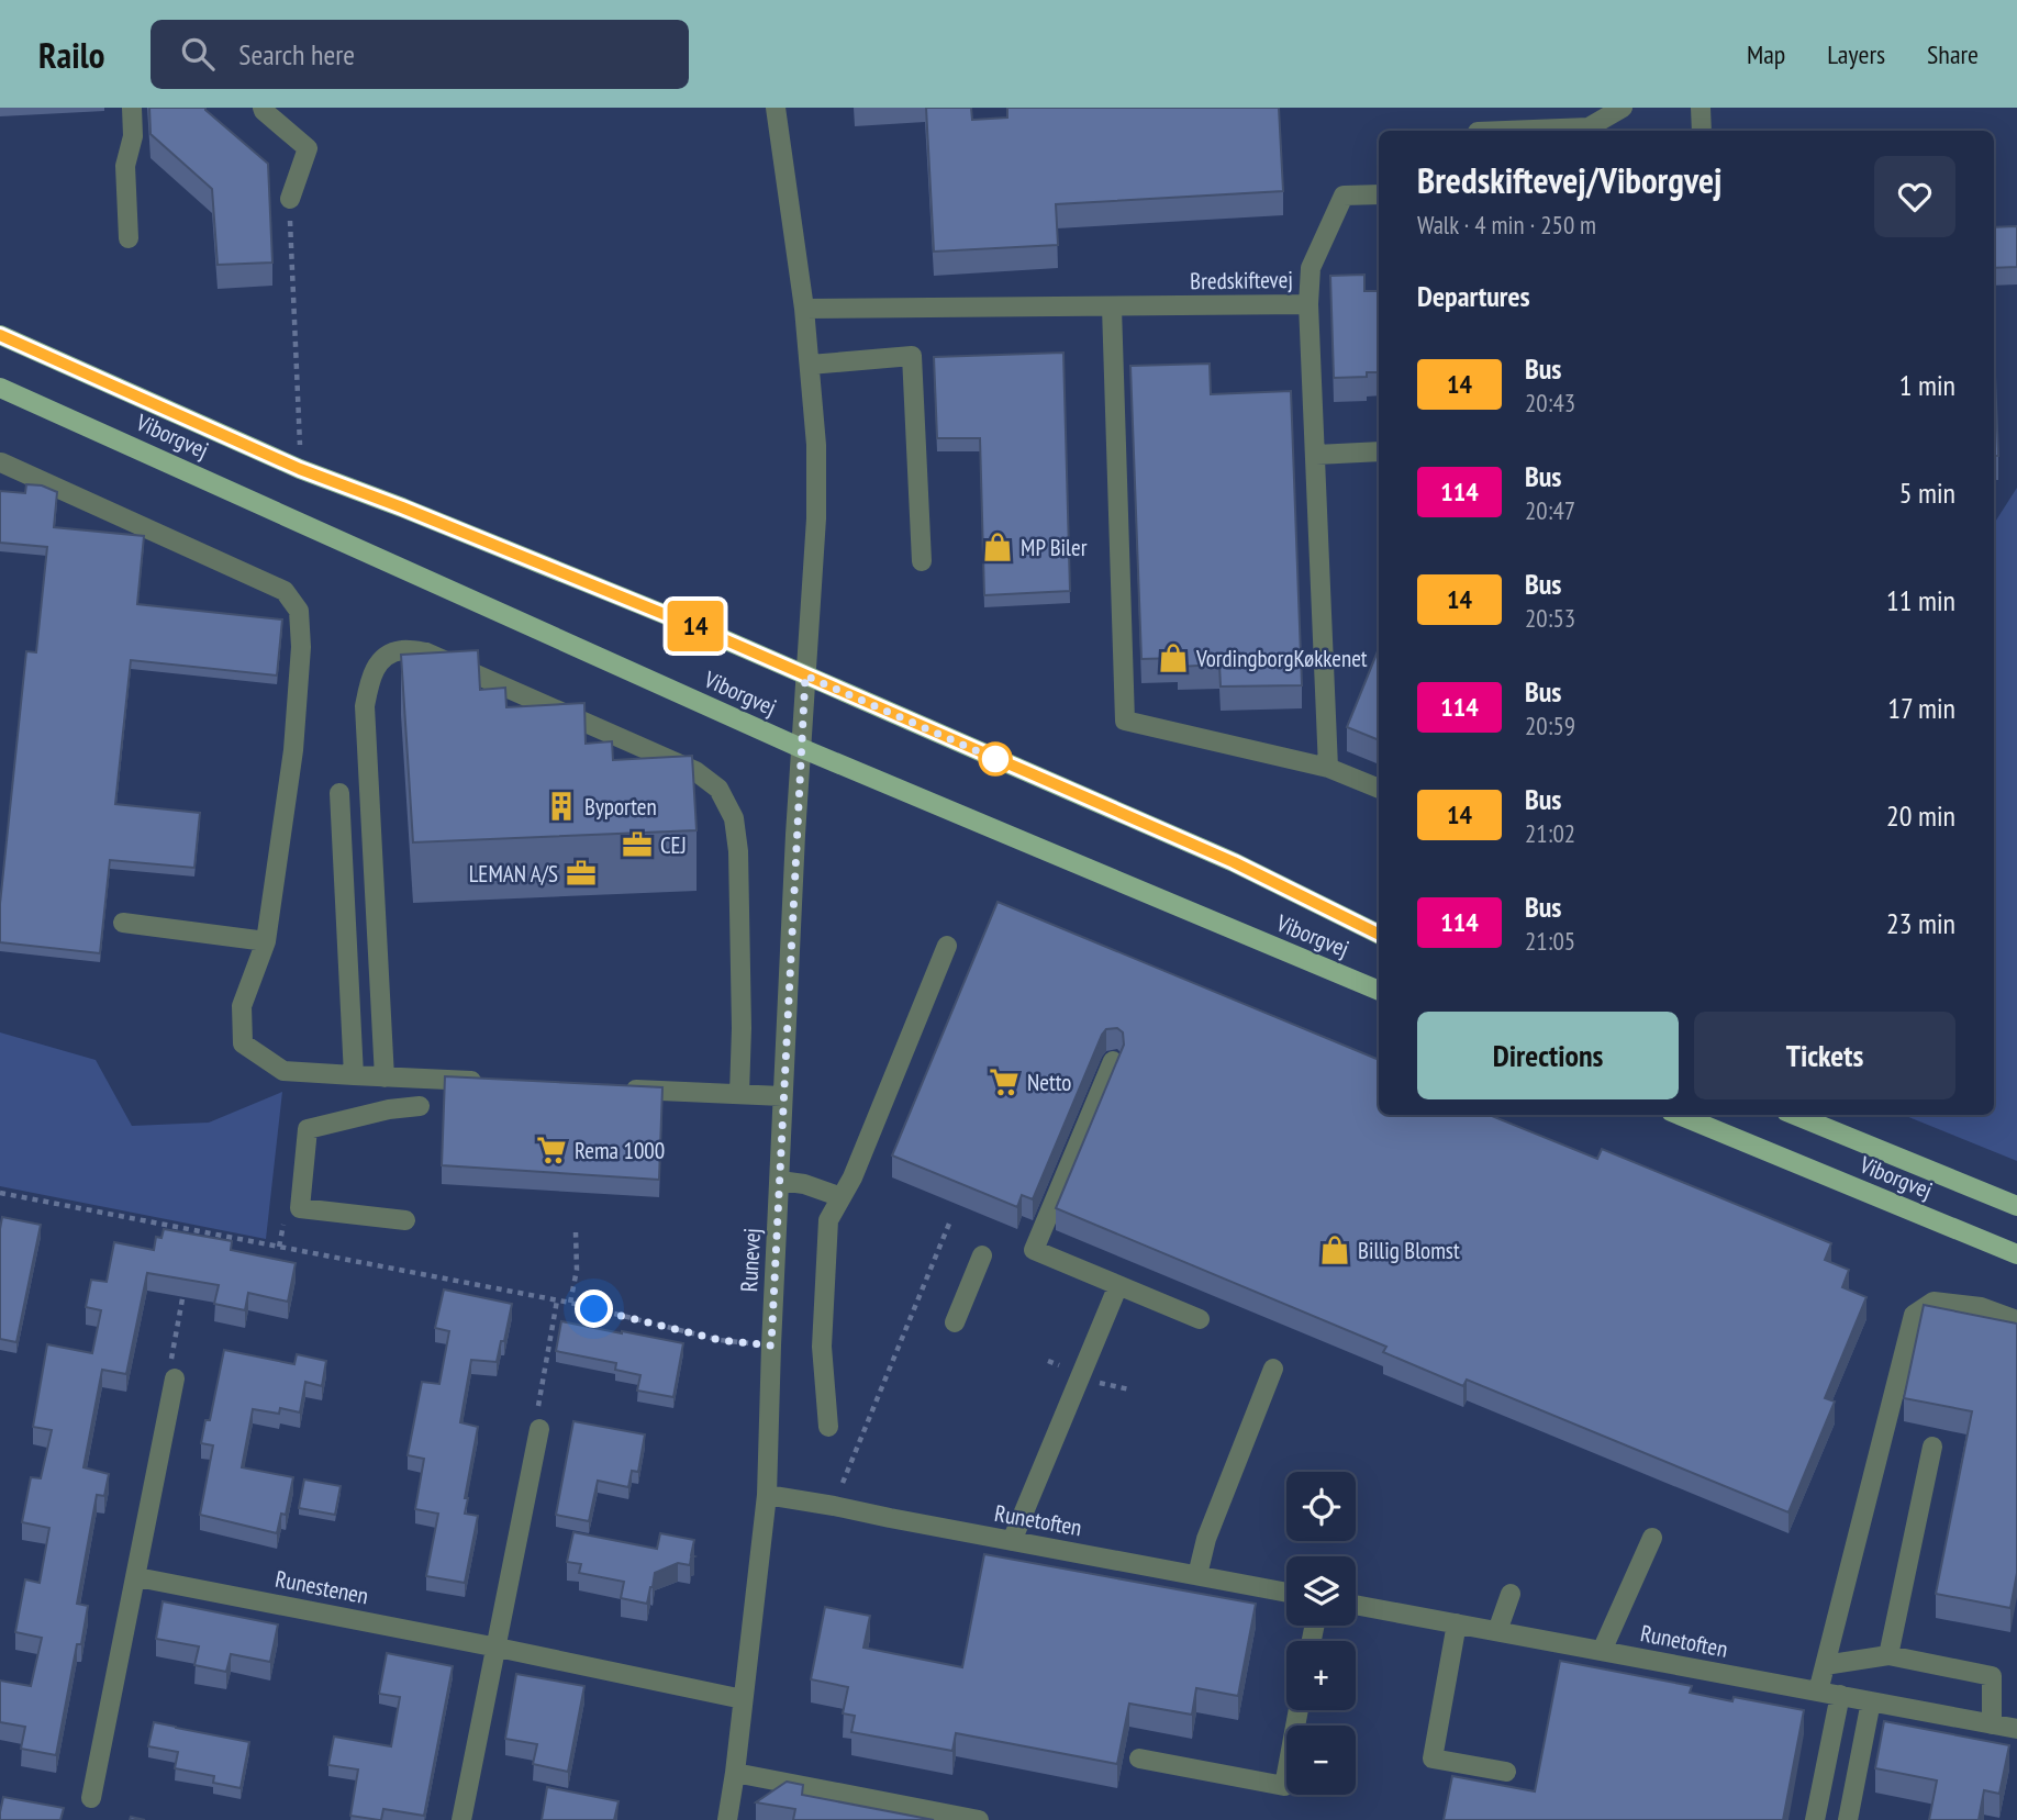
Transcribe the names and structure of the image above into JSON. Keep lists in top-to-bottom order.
{
  "streets": {
    "main road": ["Viborgvej"],
    "street": [
      "Bredskiftevej",
      "Runevej",
      "Runetoften",
      "Runestenen"
    ]
  },
  "crossings": [
    ["Viborgvej", "Runevej"],
    ["Runevej", "Runetoften"],
    ["Runevej", "Runestenen"]
  ],
  "places": {
    "shop": ["MP Biler", "VordingborgKøkkenet", "Billig Blomst"],
    "building": ["Byporten"],
    "office": ["CEJ", "LEMAN A/S"],
    "supermarket": ["Netto", "Rema 1000"]
  },
  "lines": ["bus line 14"],
  "page": {
    "header": "Railo",
    "search": "Search here",
    "nav": ["Map", "Layers", "Share"],
    "on_map": "14",
    "heading": [
      ["Bredskiftevej/Viborgvej", "Walk · 4 min · 250 m"],
      "Departures"
    ],
    "list": [
      {
        "mark": "14",
        "name": "Bus",
        "note": "20:43",
        "value": "1 min"
      },
      {
        "mark": "114",
        "name": "Bus",
        "note": "20:47",
        "value": "5 min"
      },
      {
        "mark": "14",
        "name": "Bus",
        "note": "20:53",
        "value": "11 min"
      },
      {
        "mark": "114",
        "name": "Bus",
        "note": "20:59",
        "value": "17 min"
      },
      {
        "mark": "14",
        "name": "Bus",
        "note": "21:02",
        "value": "20 min"
      },
      {
        "mark": "114",
        "name": "Bus",
        "note": "21:05",
        "value": "23 min"
      }
    ],
    "buttons": ["Directions", "Tickets"],
    "map_buttons": ["+", "−"]
  }
}
